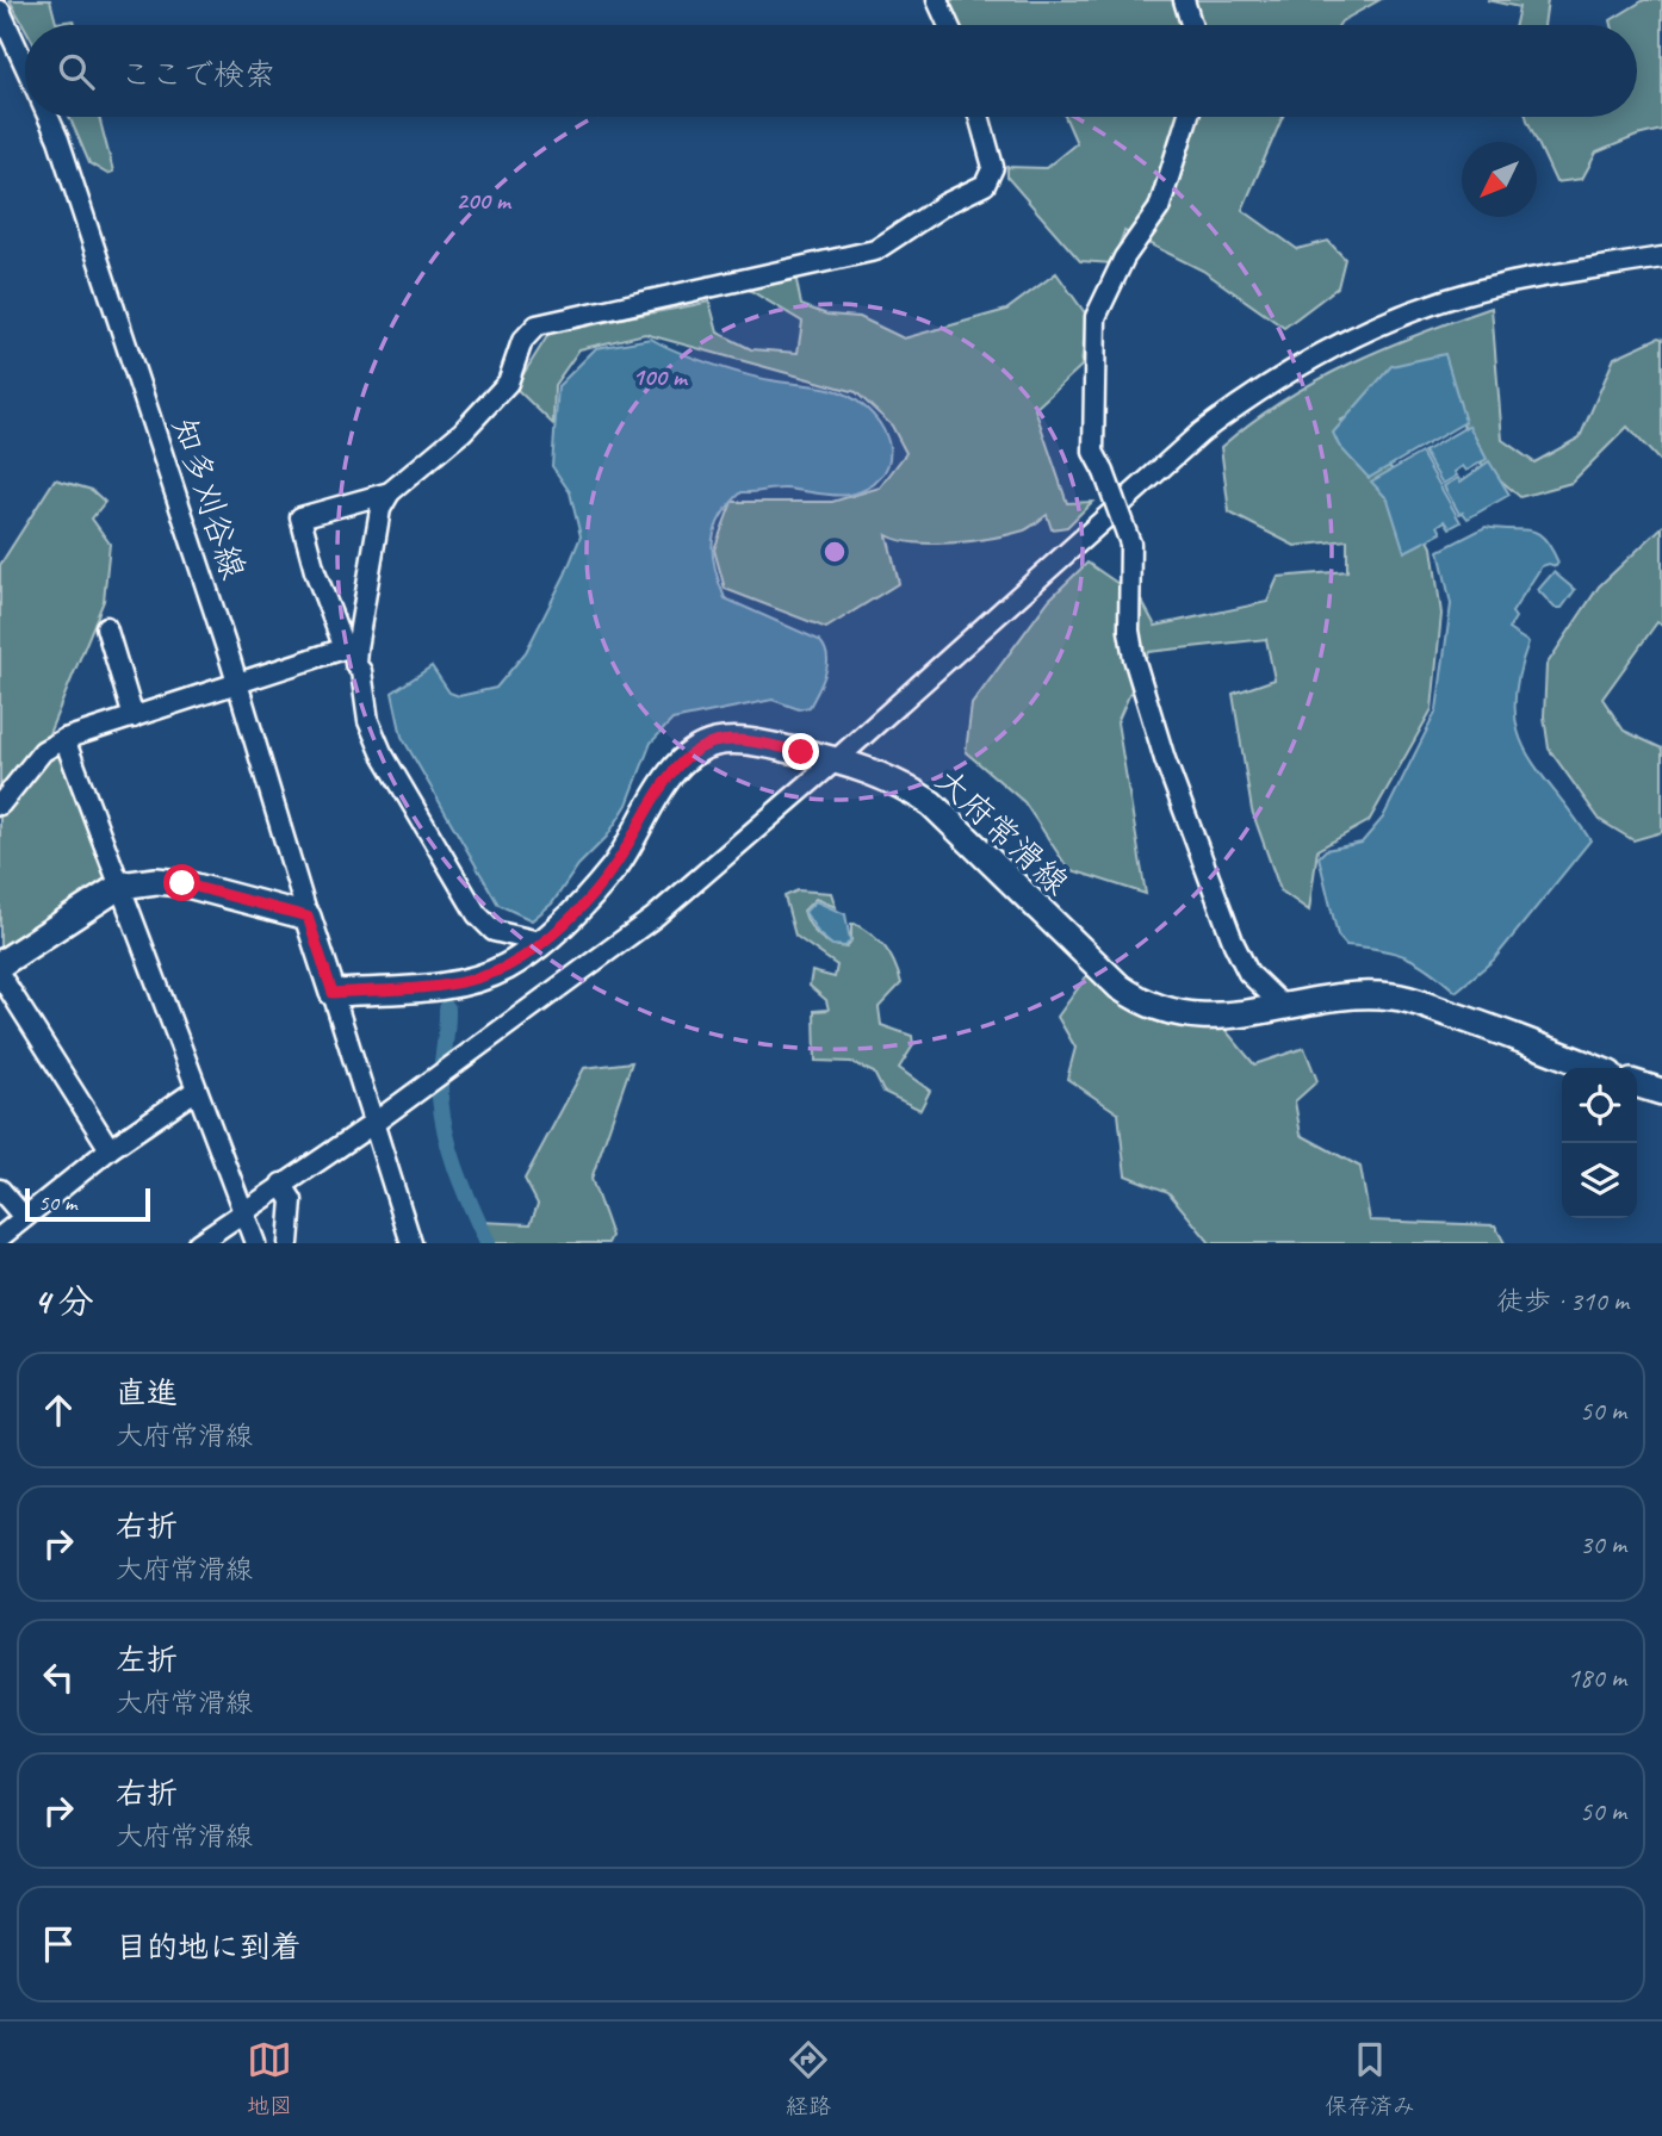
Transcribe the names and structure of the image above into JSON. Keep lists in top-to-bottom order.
{
  "streets": {
    "main road": ["大府常滑線"],
    "street": ["知多刈谷線"]
  },
  "scale_bar": "50 m",
  "north": "bottom left",
  "page": {
    "search": "ここで検索",
    "scale": "50 m",
    "heading": ["4 分", "徒歩 · 310 m"],
    "list": [
      ["直進", "大府常滑線", "50 m"],
      ["右折", "大府常滑線", "30 m"],
      ["左折", "大府常滑線", "180 m"],
      ["右折", "大府常滑線", "50 m"],
      "目的地に到着"
    ],
    "nav": ["地図", "経路", "保存済み"]
  },
  "rings": ["200 m", "100 m"]
}
